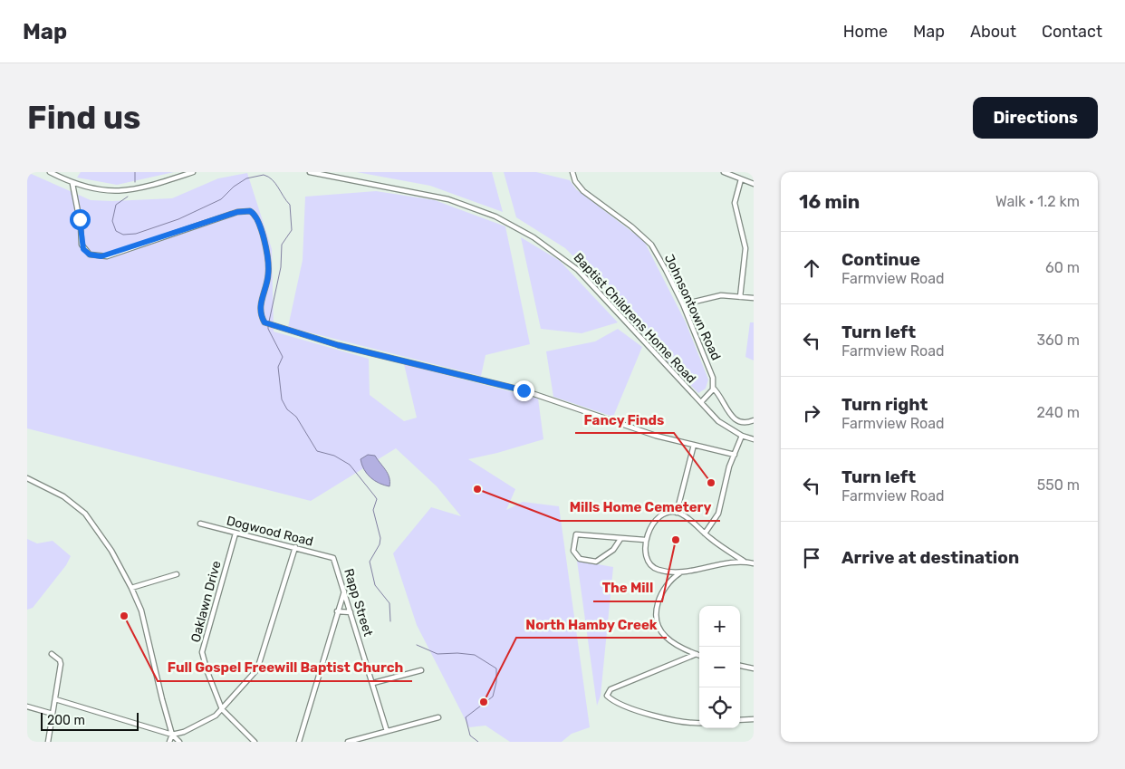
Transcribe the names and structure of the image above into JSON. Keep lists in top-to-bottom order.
{
  "streets": {
    "street": [
      "Johnsontown Road",
      "Baptist Childrens Home Road",
      "Dogwood Road",
      "Oaklawn Drive",
      "Rapp Street"
    ]
  },
  "crossings": [
    ["Dogwood Road", "Oaklawn Drive"],
    ["Dogwood Road", "Rapp Street"]
  ],
  "places": [
    "Fancy Finds",
    "Mills Home Cemetery",
    "The Mill",
    "Full Gospel Freewill Baptist Church",
    "North Hamby Creek"
  ],
  "scale_bar": "200 m",
  "page": {
    "header": "Map",
    "nav": [
      "Home",
      "Map",
      "About",
      "Contact"
    ],
    "buttons": "Directions",
    "title": "Find us",
    "heading": ["16 min", "Walk · 1.2 km"],
    "list": [
      ["Continue", "Farmview Road", "60 m"],
      ["Turn left", "Farmview Road", "360 m"],
      ["Turn right", "Farmview Road", "240 m"],
      ["Turn left", "Farmview Road", "550 m"],
      "Arrive at destination"
    ],
    "map_buttons": ["+", "−"],
    "scale": "200 m"
  }
}
